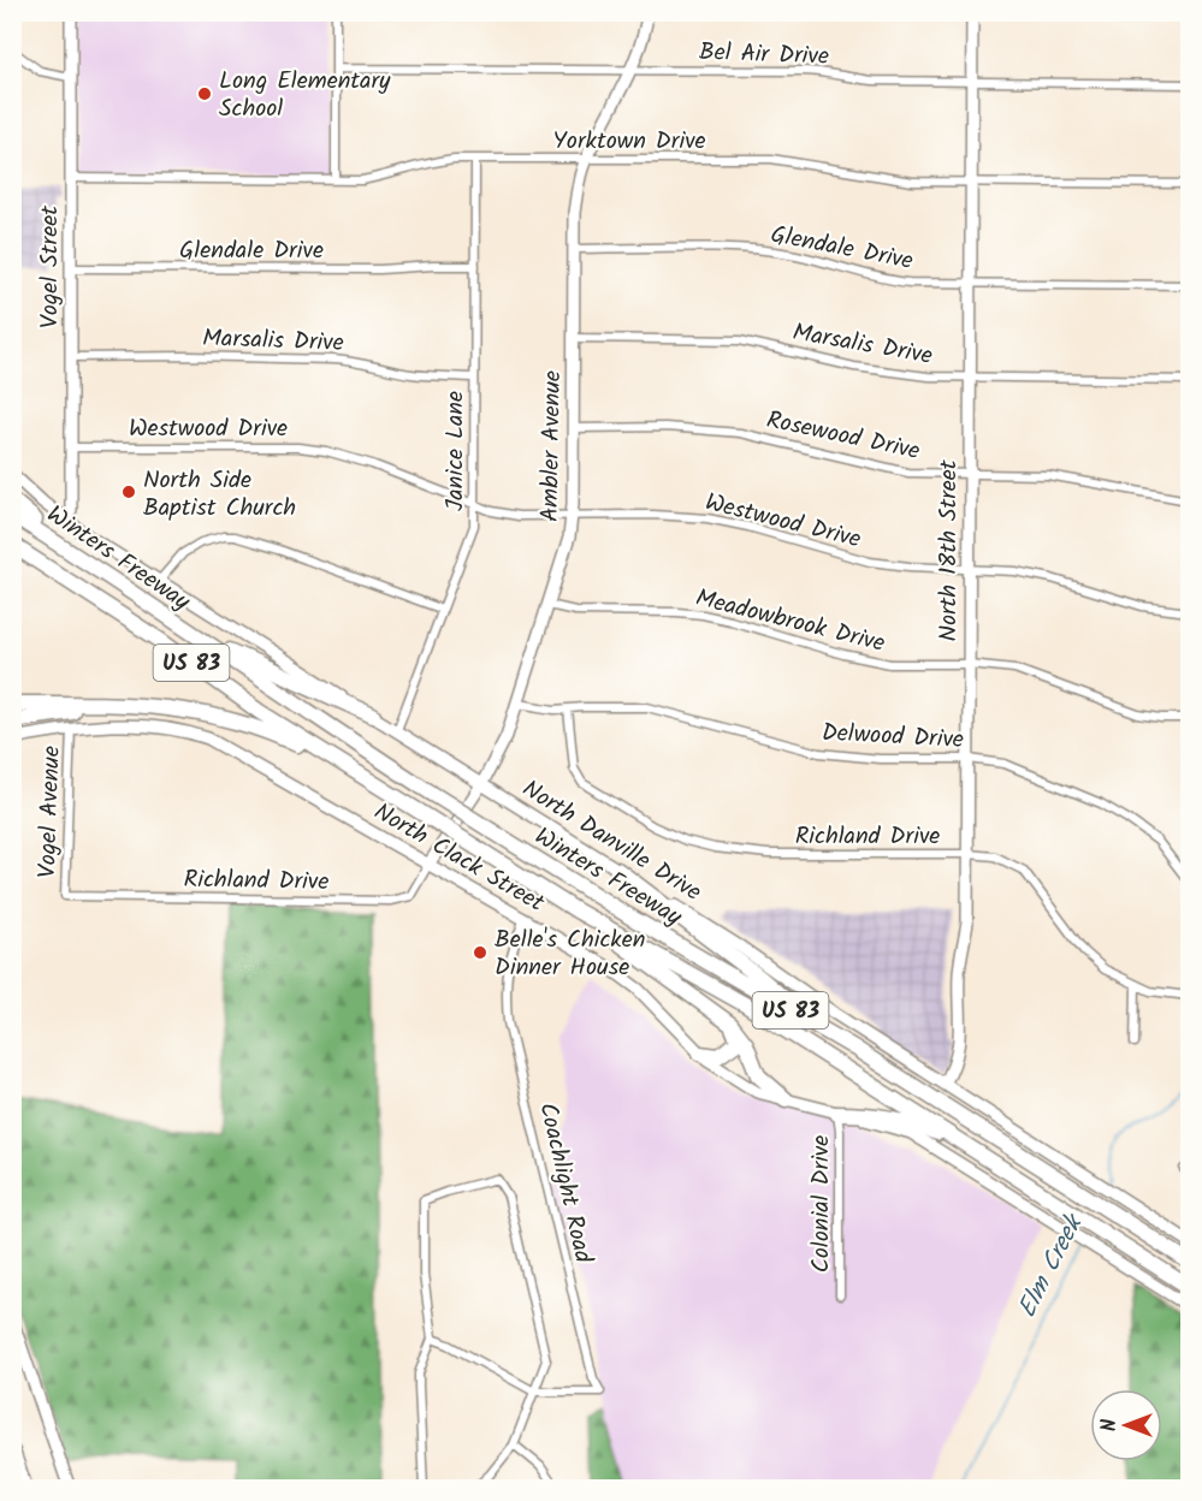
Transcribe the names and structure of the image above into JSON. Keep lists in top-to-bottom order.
{
  "streets": {
    "highway": ["Winters Freeway", "US 83"],
    "main road": [
      "Vogel Street",
      "Ambler Avenue",
      "North 18th Street",
      "North Danville Drive",
      "North Clack Street"
    ],
    "street": [
      "Bel Air Drive",
      "Yorktown Drive",
      "Glendale Drive",
      "Marsalis Drive",
      "Westwood Drive",
      "Rosewood Drive",
      "Janice Lane",
      "Meadowbrook Drive",
      "Delwood Drive",
      "Vogel Avenue",
      "Richland Drive",
      "Coachlight Road",
      "Colonial Drive"
    ]
  },
  "crossings": [
    ["Bel Air Drive", "Ambler Avenue"],
    ["Bel Air Drive", "North 18th Street"],
    ["Yorktown Drive", "Vogel Street"],
    ["Yorktown Drive", "Ambler Avenue"],
    ["Yorktown Drive", "Janice Lane"],
    ["Yorktown Drive", "North 18th Street"],
    ["Glendale Drive", "Vogel Street"],
    ["Glendale Drive", "Ambler Avenue"],
    ["Glendale Drive", "Janice Lane"],
    ["Glendale Drive", "North 18th Street"],
    ["Vogel Street", "Marsalis Drive"],
    ["Vogel Street", "Westwood Drive"],
    ["Vogel Street", "North Danville Drive"],
    ["Marsalis Drive", "Ambler Avenue"],
    ["Marsalis Drive", "Janice Lane"],
    ["Marsalis Drive", "North 18th Street"],
    ["Westwood Drive", "Ambler Avenue"],
    ["Westwood Drive", "Janice Lane"],
    ["Westwood Drive", "North 18th Street"],
    ["Rosewood Drive", "Ambler Avenue"],
    ["Rosewood Drive", "North 18th Street"],
    ["Ambler Avenue", "Meadowbrook Drive"],
    ["Ambler Avenue", "Delwood Drive"],
    ["Ambler Avenue", "Richland Drive"],
    ["Ambler Avenue", "North Danville Drive"],
    ["Ambler Avenue", "North Clack Street"],
    ["Janice Lane", "North Danville Drive"],
    ["North 18th Street", "Meadowbrook Drive"],
    ["North 18th Street", "Delwood Drive"],
    ["North 18th Street", "Richland Drive"],
    ["North 18th Street", "North Danville Drive"],
    ["Delwood Drive", "Richland Drive"],
    ["Vogel Avenue", "Richland Drive"],
    ["Vogel Avenue", "North Clack Street"],
    ["Richland Drive", "North Clack Street"],
    ["North Clack Street", "Coachlight Road"],
    ["North Clack Street", "Colonial Drive"]
  ],
  "water": ["Elm Creek"],
  "places": ["Long Elementary School", "North Side Baptist Church", "Belle's Chicken Dinner House"],
  "north": "left"
}
